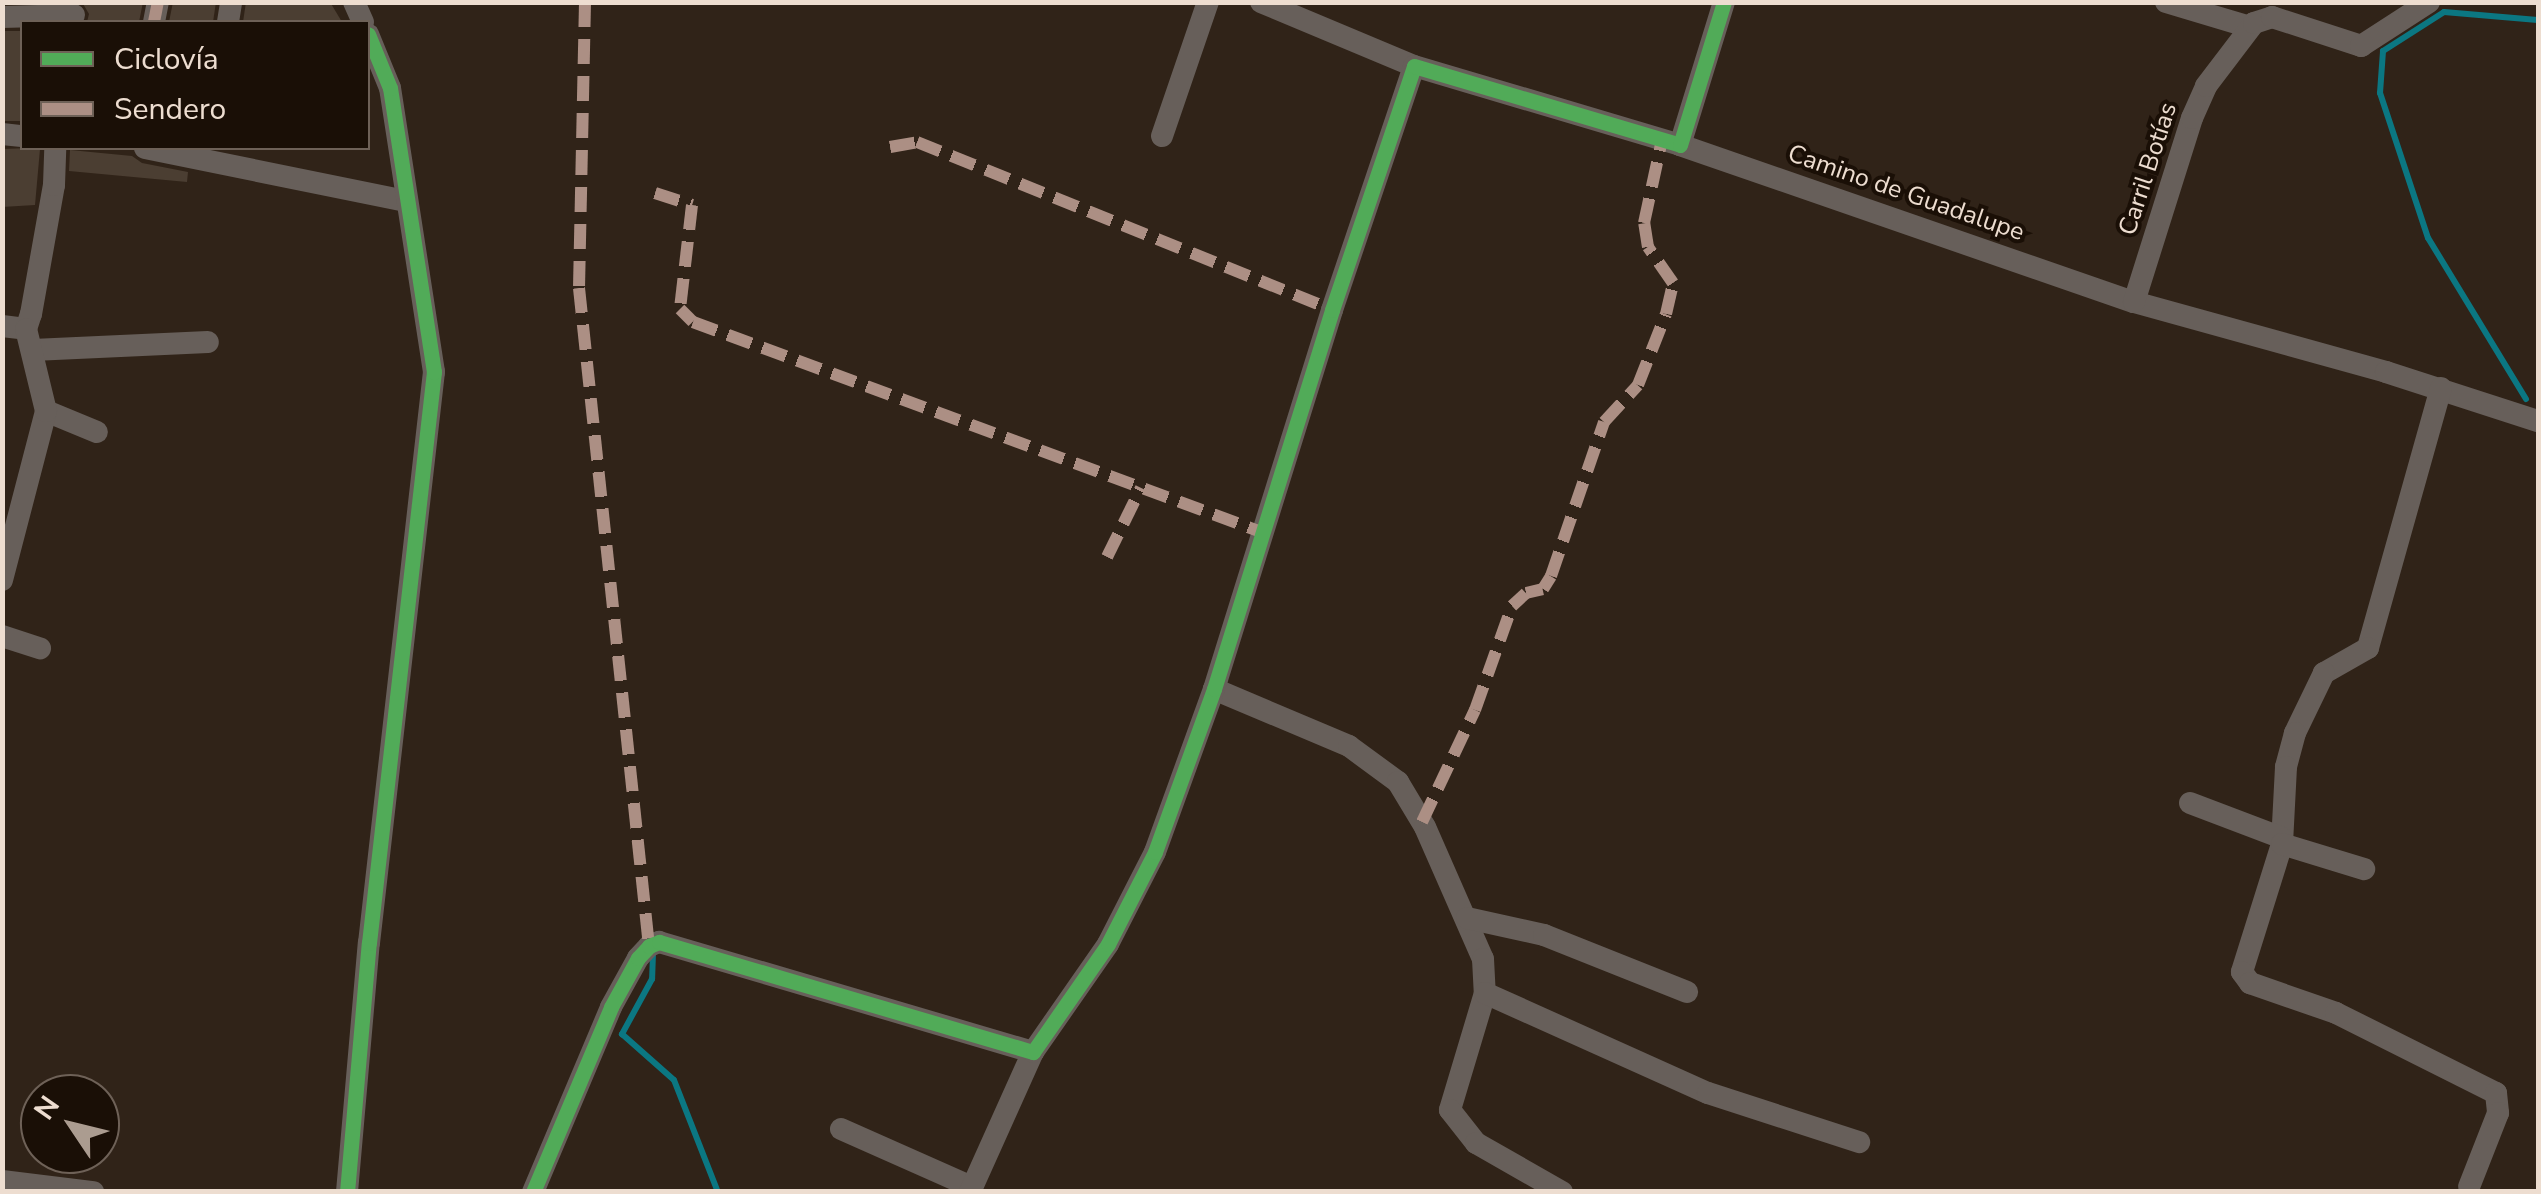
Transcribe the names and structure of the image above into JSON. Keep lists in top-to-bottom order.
{
  "streets": {
    "street": ["Carril Botías", "Camino de Guadalupe"]
  },
  "crossings": [
    ["Carril Botías", "Camino de Guadalupe"]
  ],
  "legend": ["Ciclovía", "Sendero"],
  "north": "top left"
}
